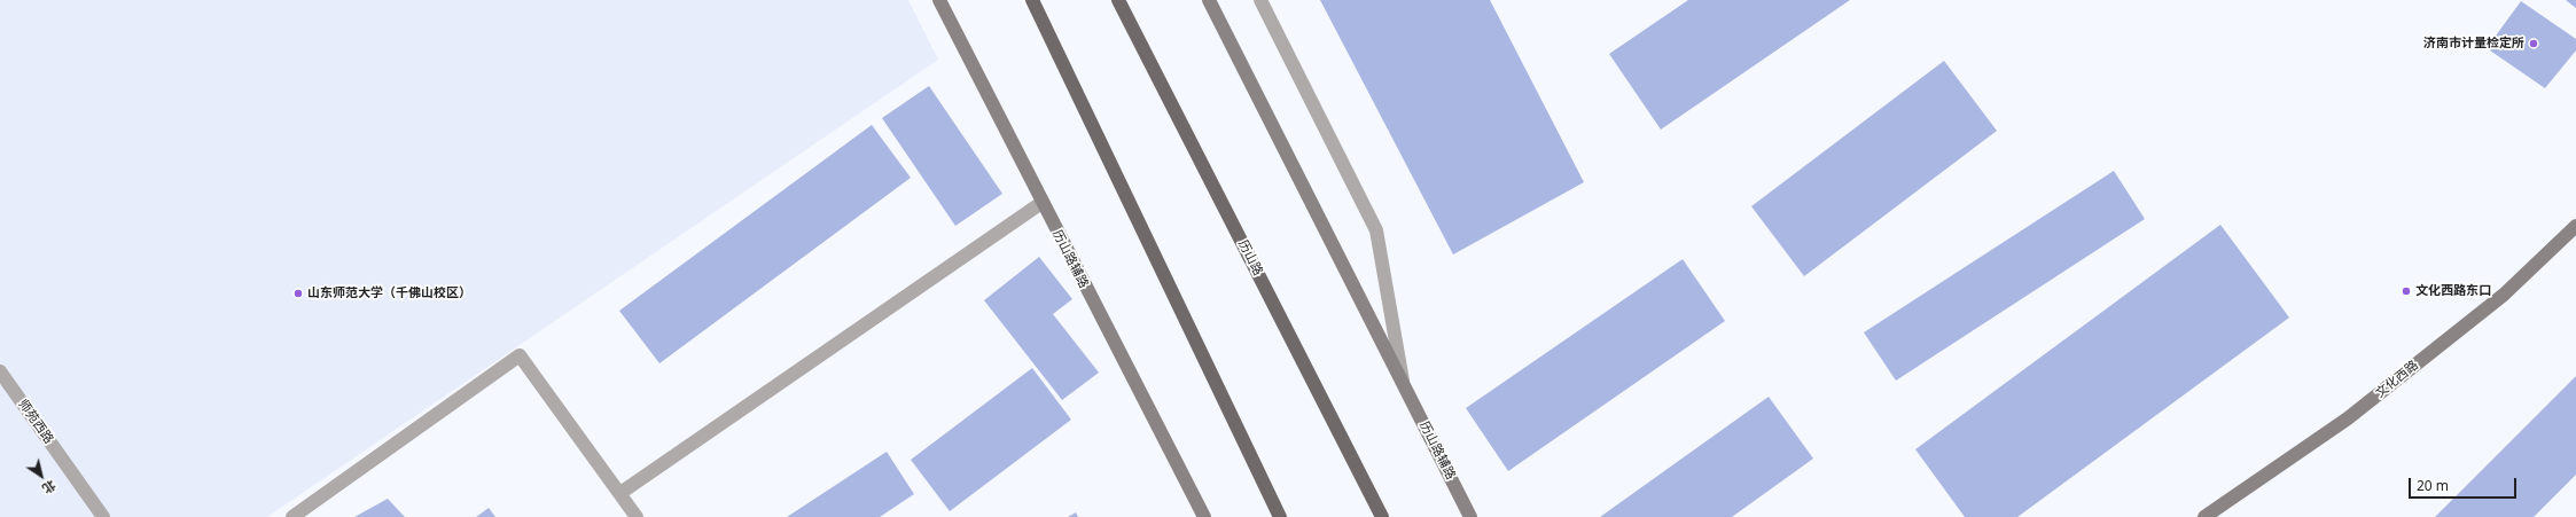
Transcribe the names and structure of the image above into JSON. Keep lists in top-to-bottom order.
{
  "streets": {
    "main road": ["历山路"],
    "street": ["历山路辅路", "文化西路"],
    "lane": ["师苑西路"]
  },
  "places": ["济南市计量检定所", "文化西路东口", "山东师范大学（千佛山校区）"],
  "scale_bar": "20 m",
  "north": "bottom right"
}
